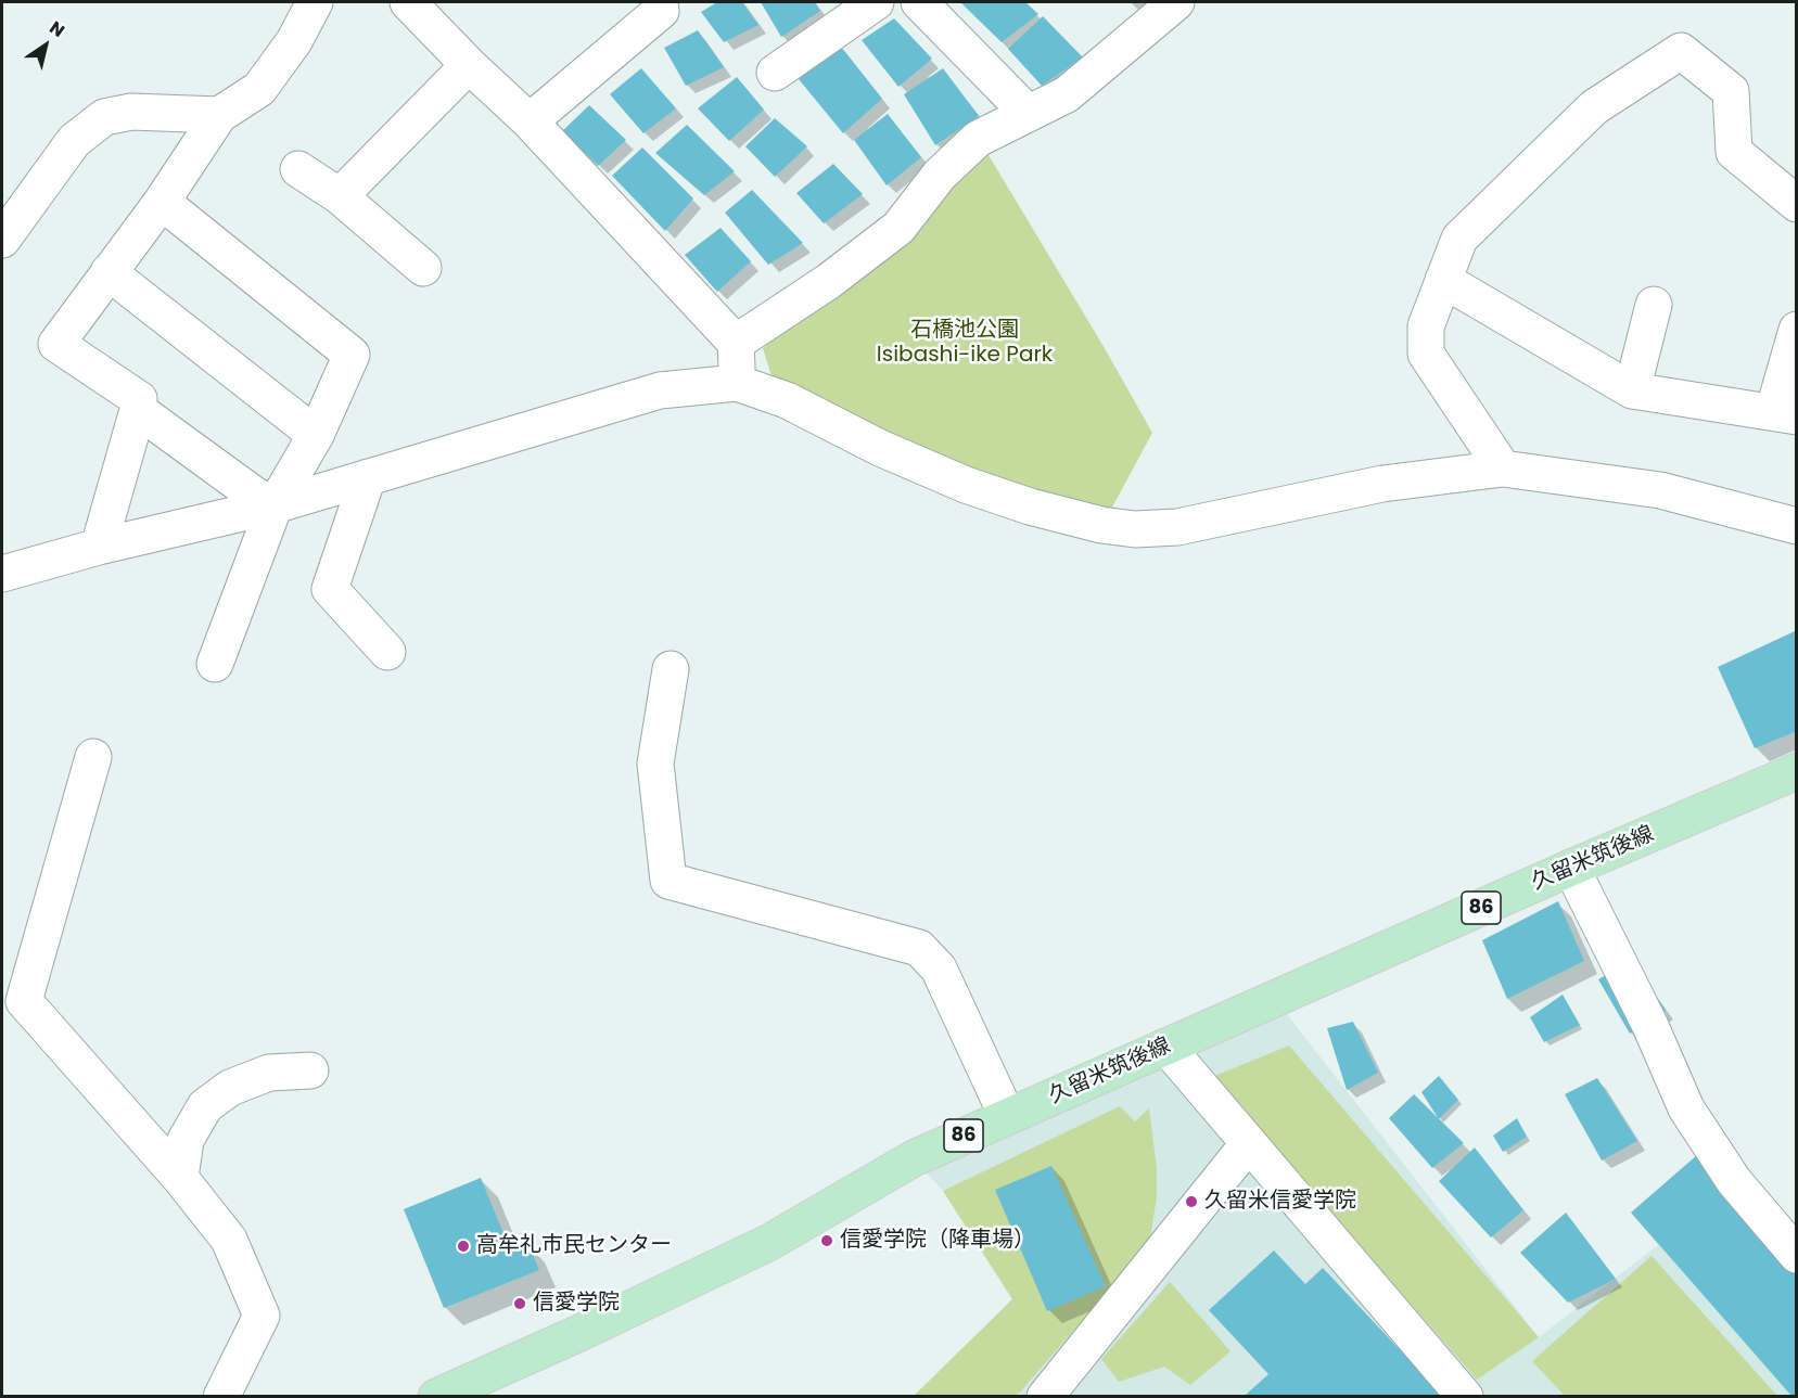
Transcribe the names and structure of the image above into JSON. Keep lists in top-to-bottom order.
{
  "streets": {
    "main road": ["久留米筑後線", "86"]
  },
  "parks": ["石橋池公園 Isibashi-ike Park"],
  "places": [
    "久留米信愛学院",
    "信愛学院（降車場）",
    "高牟礼市民センター",
    "信愛学院"
  ],
  "north": "top right"
}
